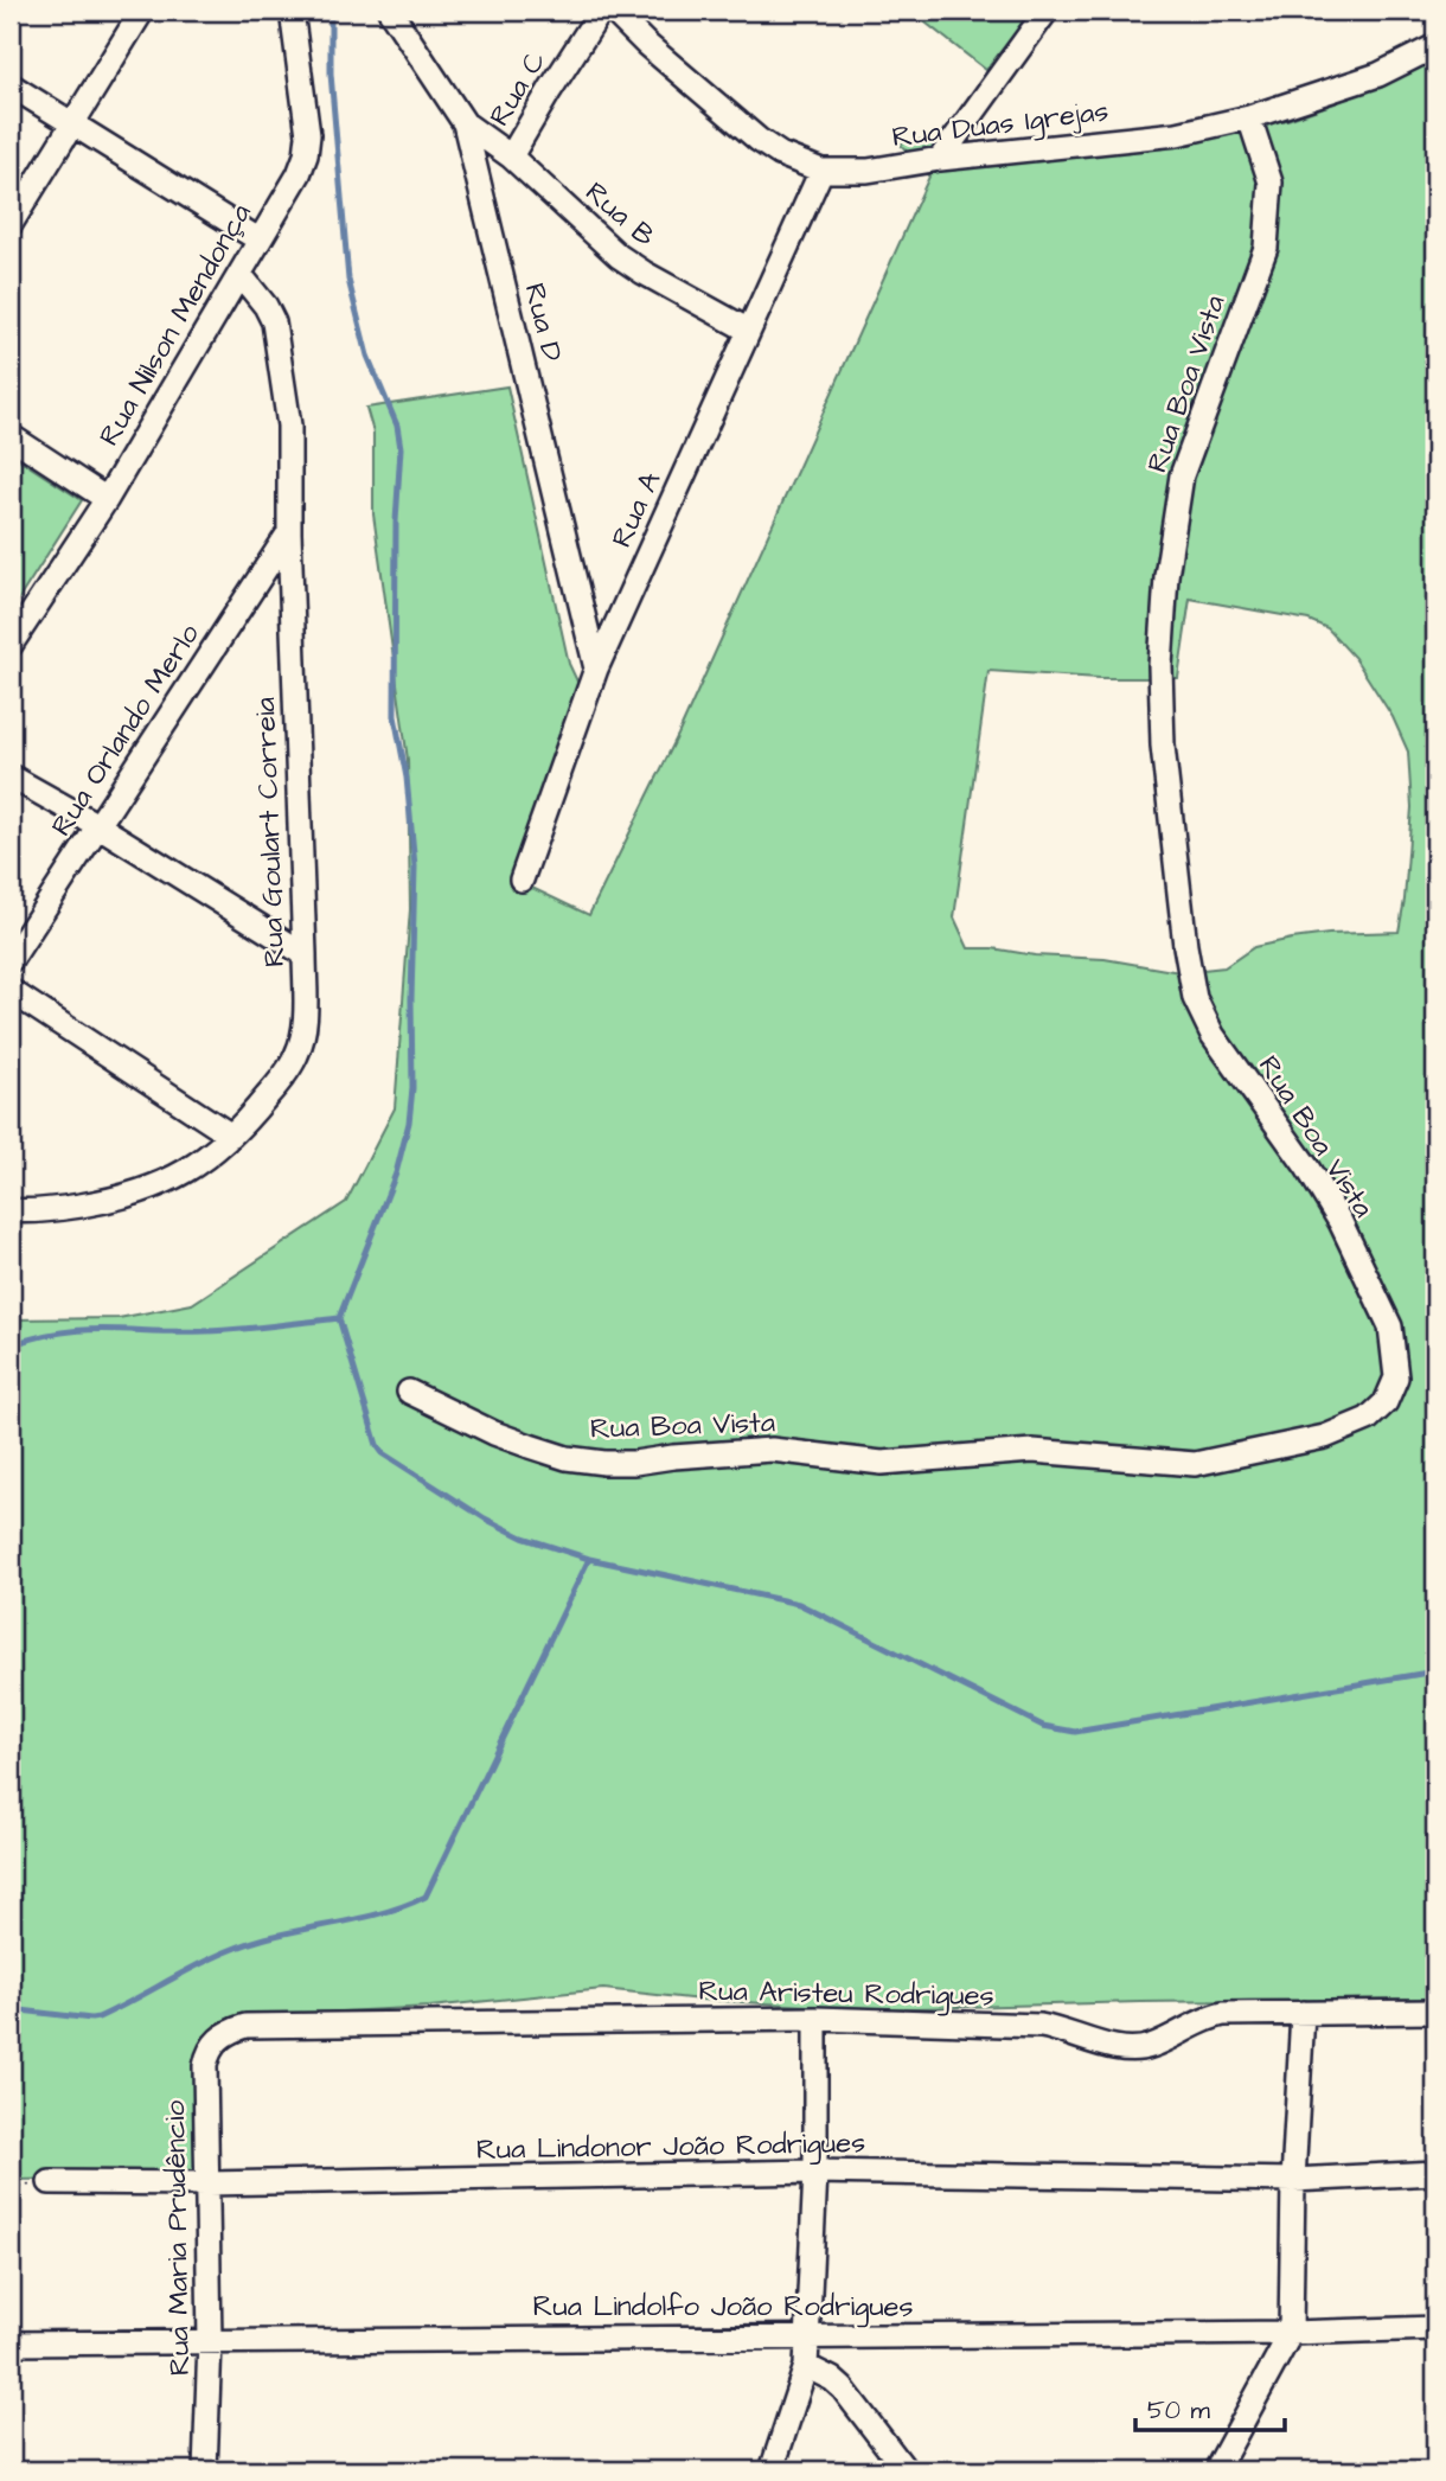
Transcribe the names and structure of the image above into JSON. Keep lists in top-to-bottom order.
{
  "streets": {
    "street": [
      "Rua C",
      "Rua Duas Igrejas",
      "Rua B",
      "Rua D",
      "Rua Nilson Mendonça",
      "Rua Boa Vista",
      "Rua A",
      "Rua Orlando Merlo",
      "Rua Goulart Correia",
      "Rua Aristeu Rodrigues",
      "Rua Lindonor João Rodrigues",
      "Rua Maria Prudêncio",
      "Rua Lindolfo João Rodrigues"
    ]
  },
  "crossings": [
    ["Rua C", "Rua B"],
    ["Rua Duas Igrejas", "Rua Boa Vista"],
    ["Rua Duas Igrejas", "Rua A"],
    ["Rua B", "Rua D"],
    ["Rua B", "Rua A"],
    ["Rua D", "Rua A"],
    ["Rua Nilson Mendonça", "Rua Goulart Correia"],
    ["Rua Orlando Merlo", "Rua Goulart Correia"],
    ["Rua Aristeu Rodrigues", "Rua Maria Prudêncio"],
    ["Rua Lindonor João Rodrigues", "Rua Maria Prudêncio"],
    ["Rua Maria Prudêncio", "Rua Lindolfo João Rodrigues"]
  ],
  "scale_bar": "50 m"
}
